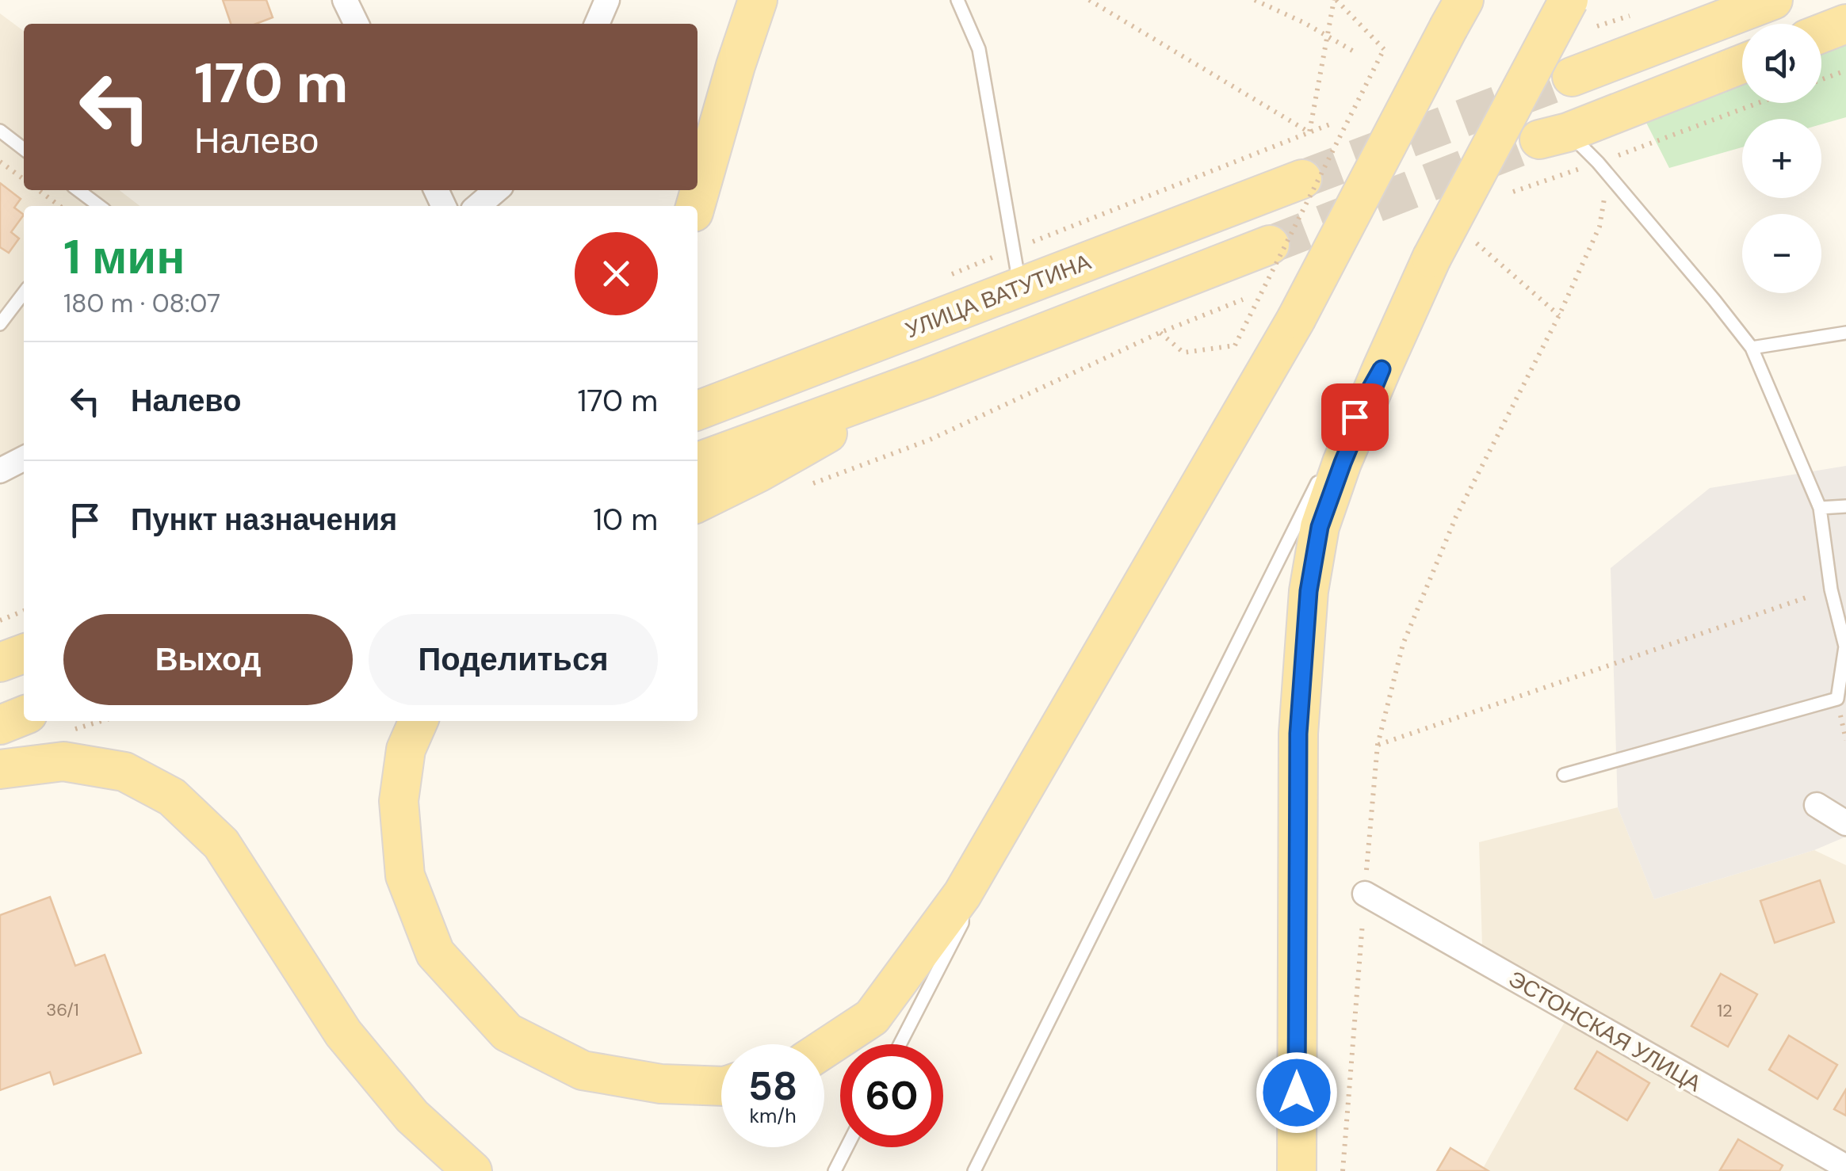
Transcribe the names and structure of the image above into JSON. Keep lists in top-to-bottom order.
{
  "streets": {
    "main road": ["УЛИЦА ВАТУТИНА"],
    "street": ["ЭСТОНСКАЯ УЛИЦА"]
  },
  "house_numbers": ["36/1", "12"],
  "page": {
    "map_buttons": ["+", "−"],
    "turn": ["170 m", "Налево"],
    "heading": ["1 мин", "180 m · 08:07"],
    "list": [
      {
        "name": "Налево",
        "value": "170 m"
      },
      {
        "name": "Пункт назначения",
        "value": "10 m"
      }
    ],
    "buttons": ["Выход", "Поделиться"],
    "speed": "58 km/h",
    "limit": "60"
  }
}
